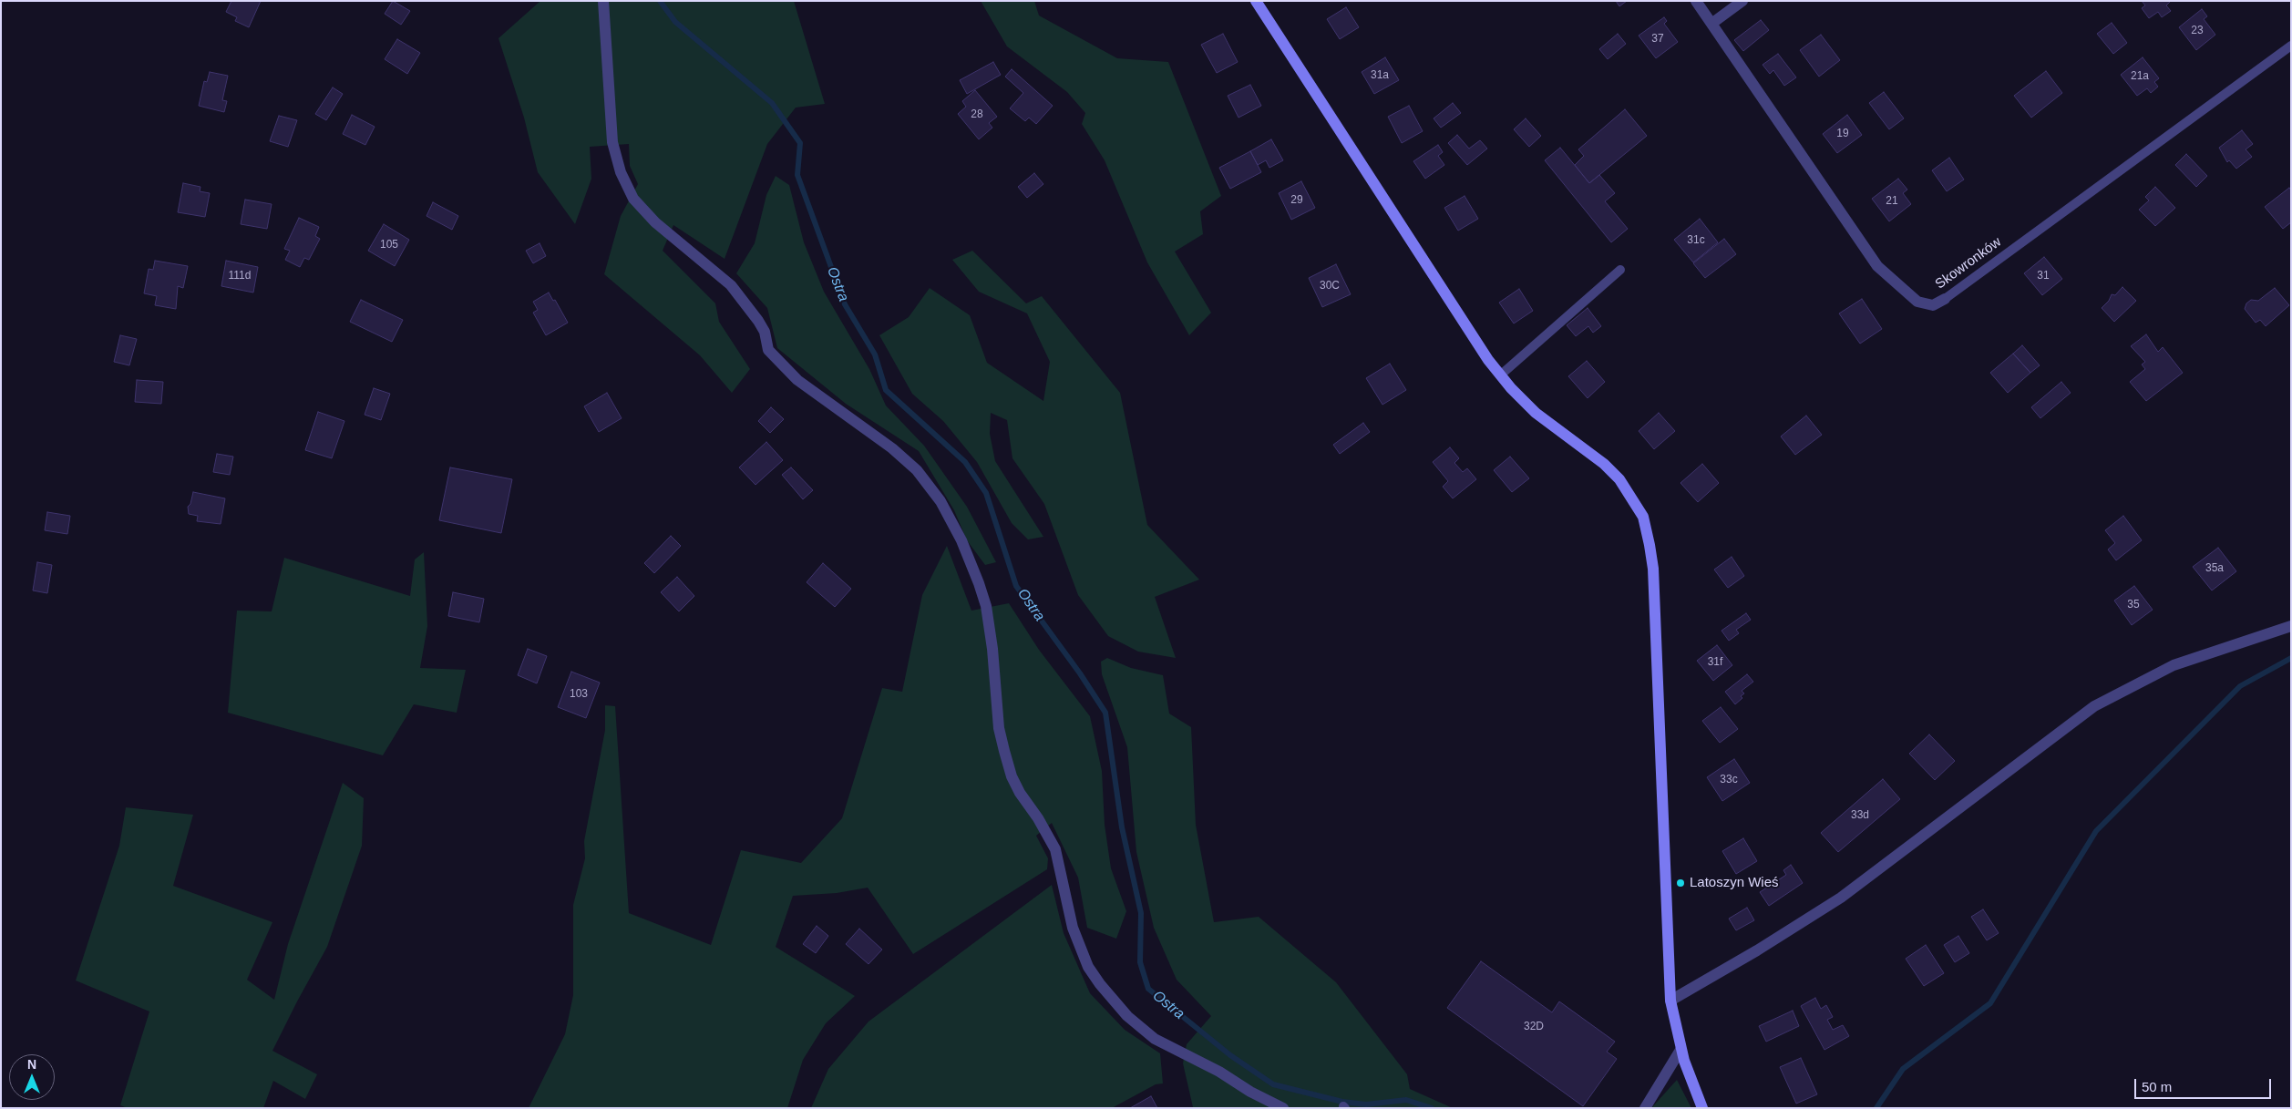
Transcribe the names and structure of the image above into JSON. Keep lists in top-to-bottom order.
{
  "streets": {
    "street": ["Skowronków"]
  },
  "water": ["Ostra"],
  "places": ["Latoszyn Wieś"],
  "house_numbers": [
    "23",
    "37",
    "31a",
    "21a",
    "28",
    "19",
    "29",
    "21",
    "31c",
    "105",
    "111d",
    "31",
    "30C",
    "35a",
    "35",
    "31f",
    "103",
    "33c",
    "33d",
    "32D"
  ],
  "scale_bar": "50 m",
  "north": "top"
}
